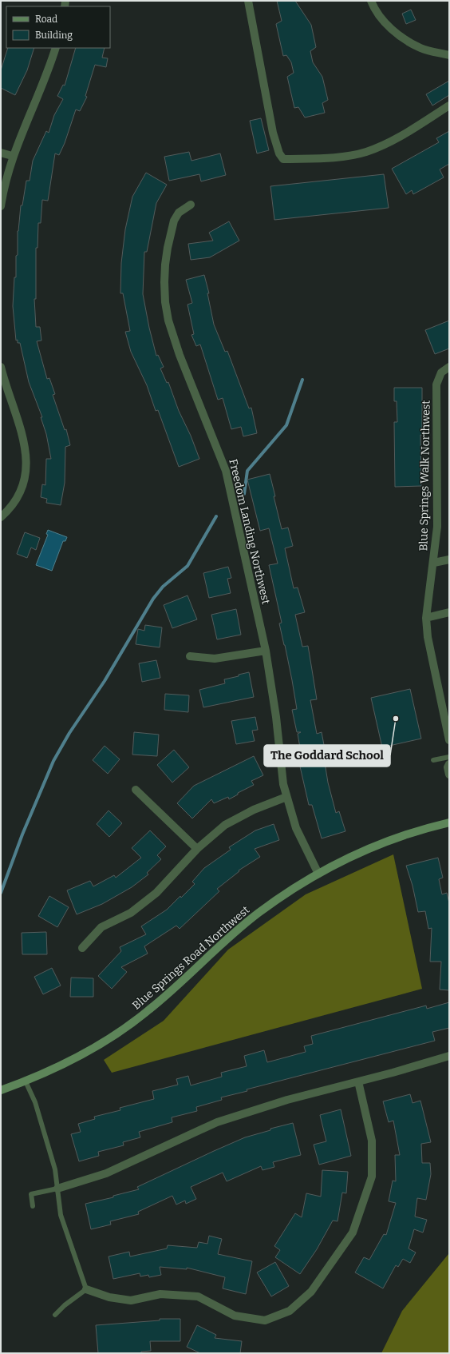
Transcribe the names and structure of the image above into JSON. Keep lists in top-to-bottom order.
{
  "streets": {
    "street": ["Blue Springs Walk Northwest", "Freedom Landing Northwest", "Blue Springs Road Northwest"]
  },
  "crossings": [
    ["Freedom Landing Northwest", "Blue Springs Road Northwest"]
  ],
  "places": ["The Goddard School"],
  "legend": ["Road", "Building"]
}
